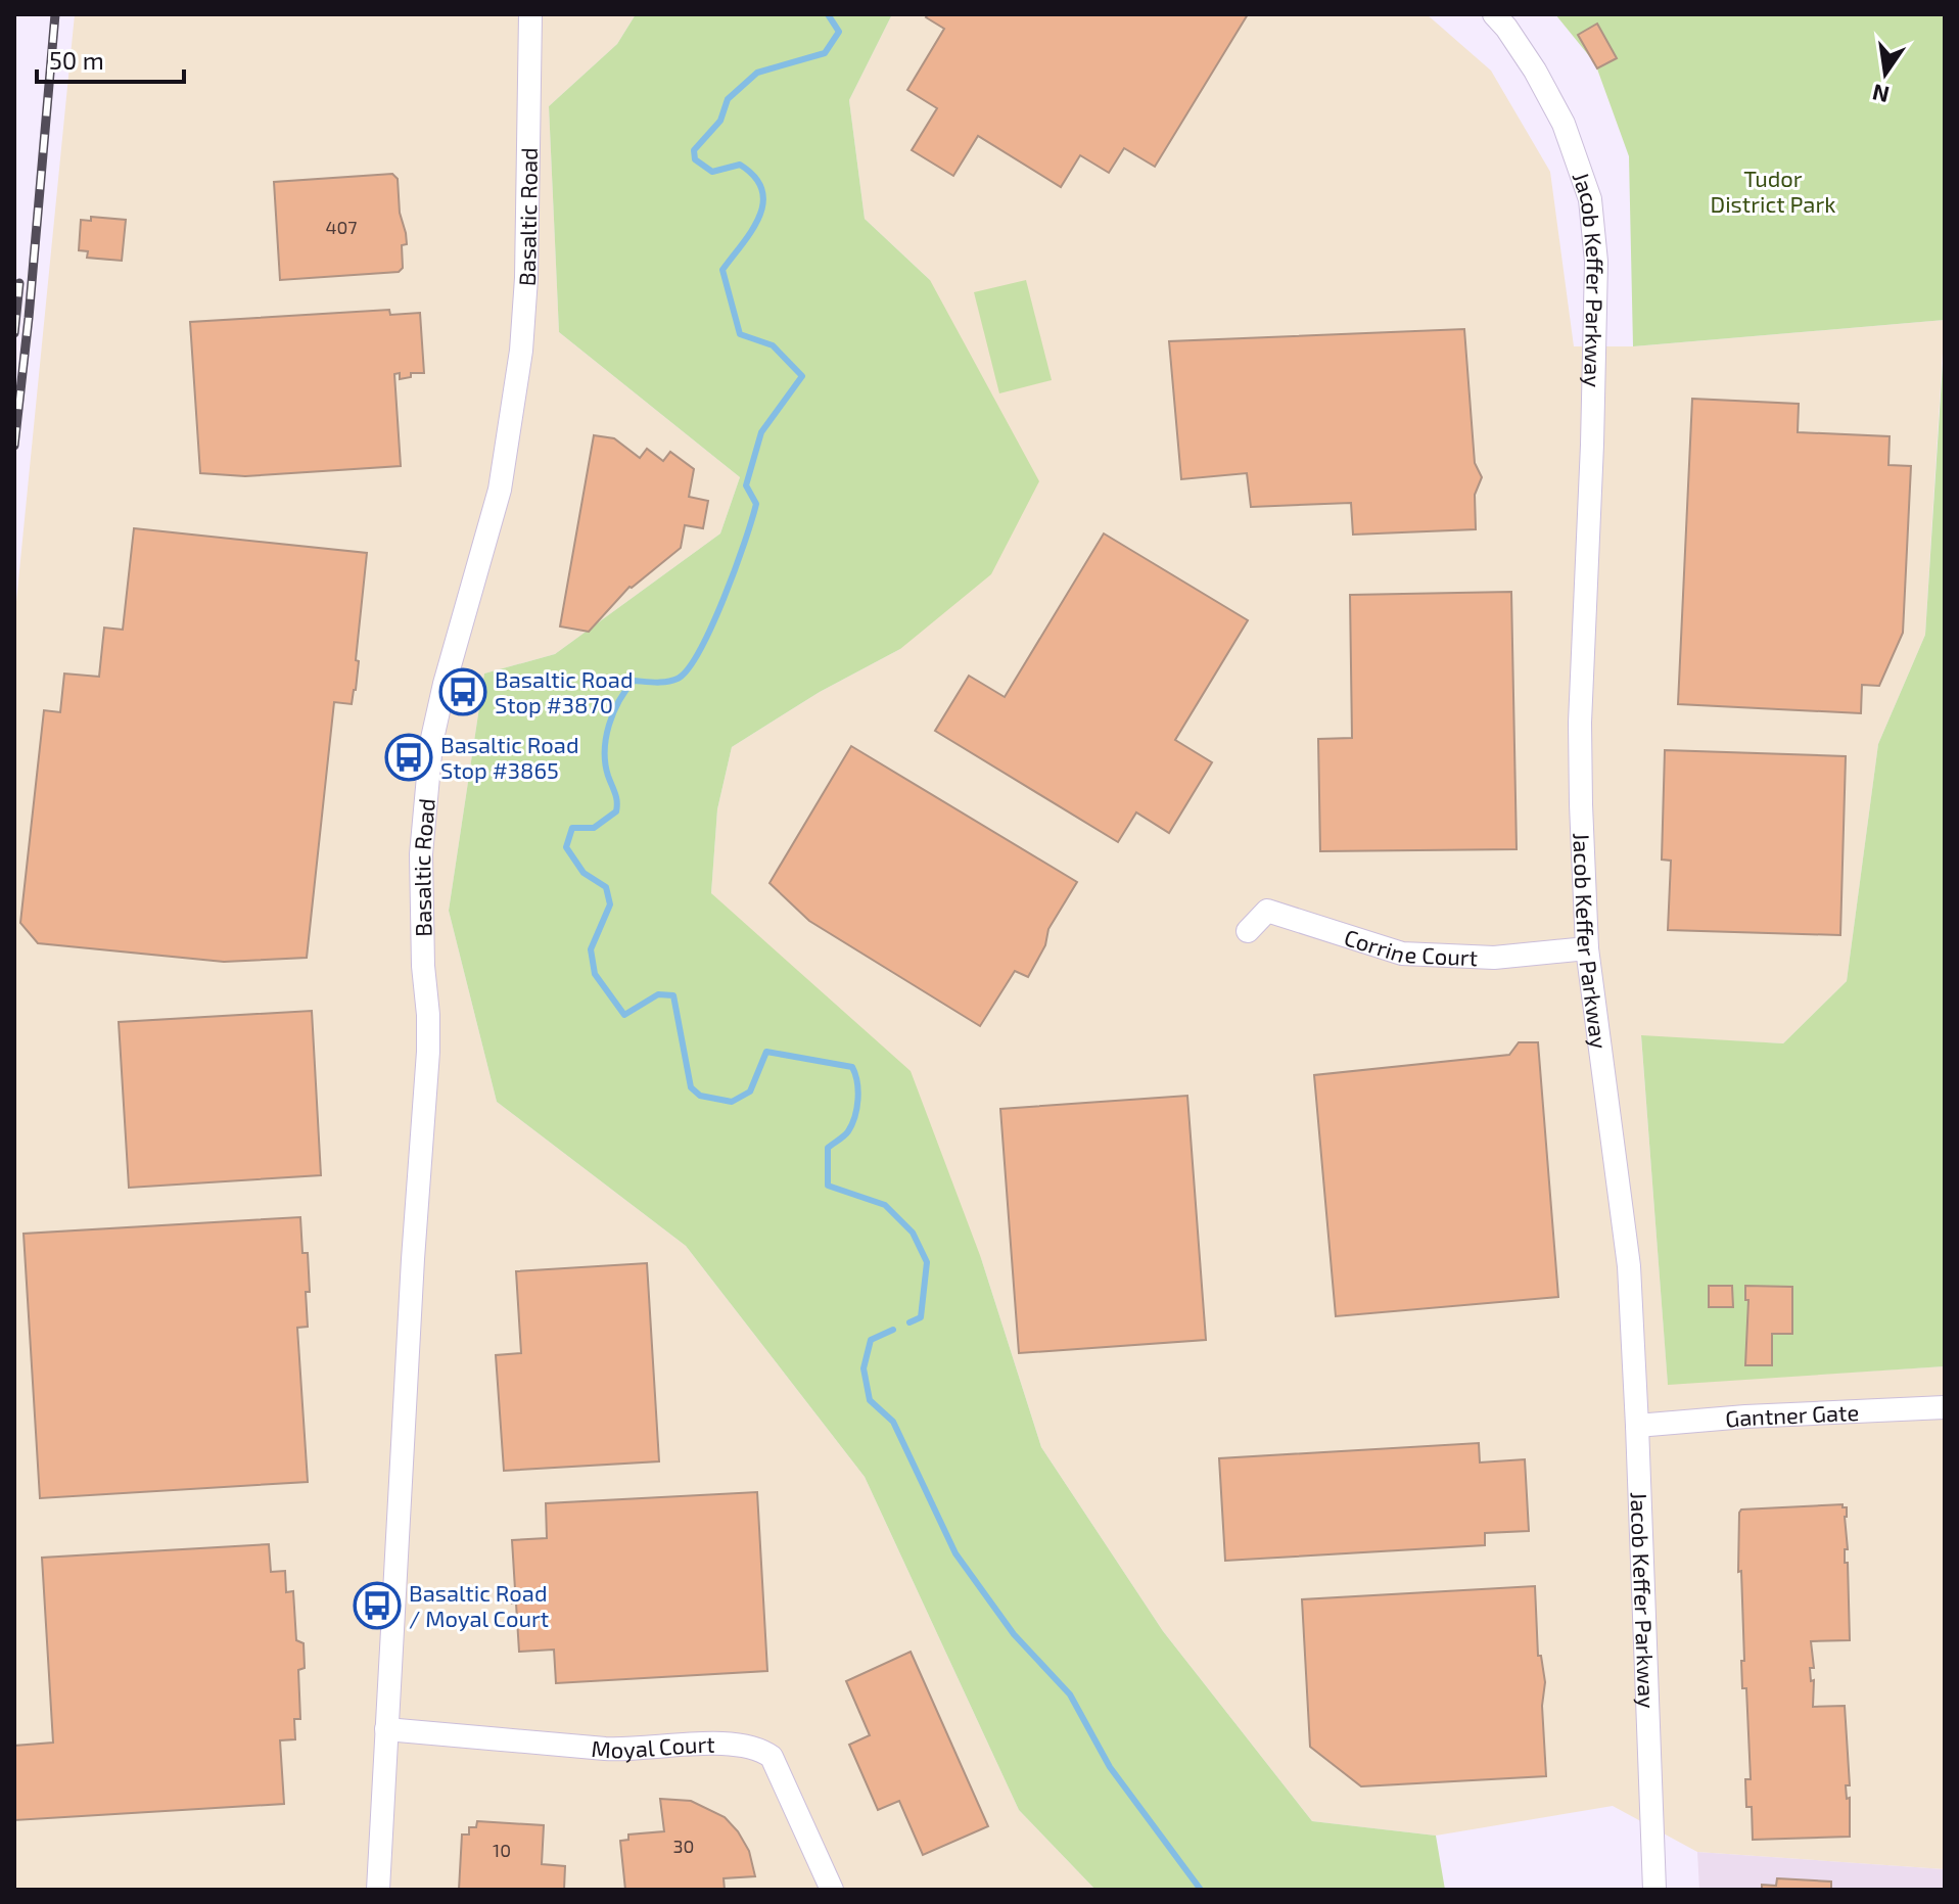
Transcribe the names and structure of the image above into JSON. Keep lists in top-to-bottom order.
{
  "streets": {
    "street": [
      "Basaltic Road",
      "Jacob Keffer Parkway",
      "Corrine Court",
      "Gantner Gate",
      "Moyal Court"
    ]
  },
  "crossings": [
    ["Basaltic Road", "Moyal Court"],
    ["Jacob Keffer Parkway", "Corrine Court"],
    ["Jacob Keffer Parkway", "Gantner Gate"]
  ],
  "parks": ["Tudor District Park"],
  "places": {
    "bus stop": ["Basaltic Road Stop #3870", "Basaltic Road Stop #3865", "Basaltic Road / Moyal Court"]
  },
  "house_numbers": ["407", "30", "10"],
  "scale_bar": "50 m",
  "north": "bottom"
}
